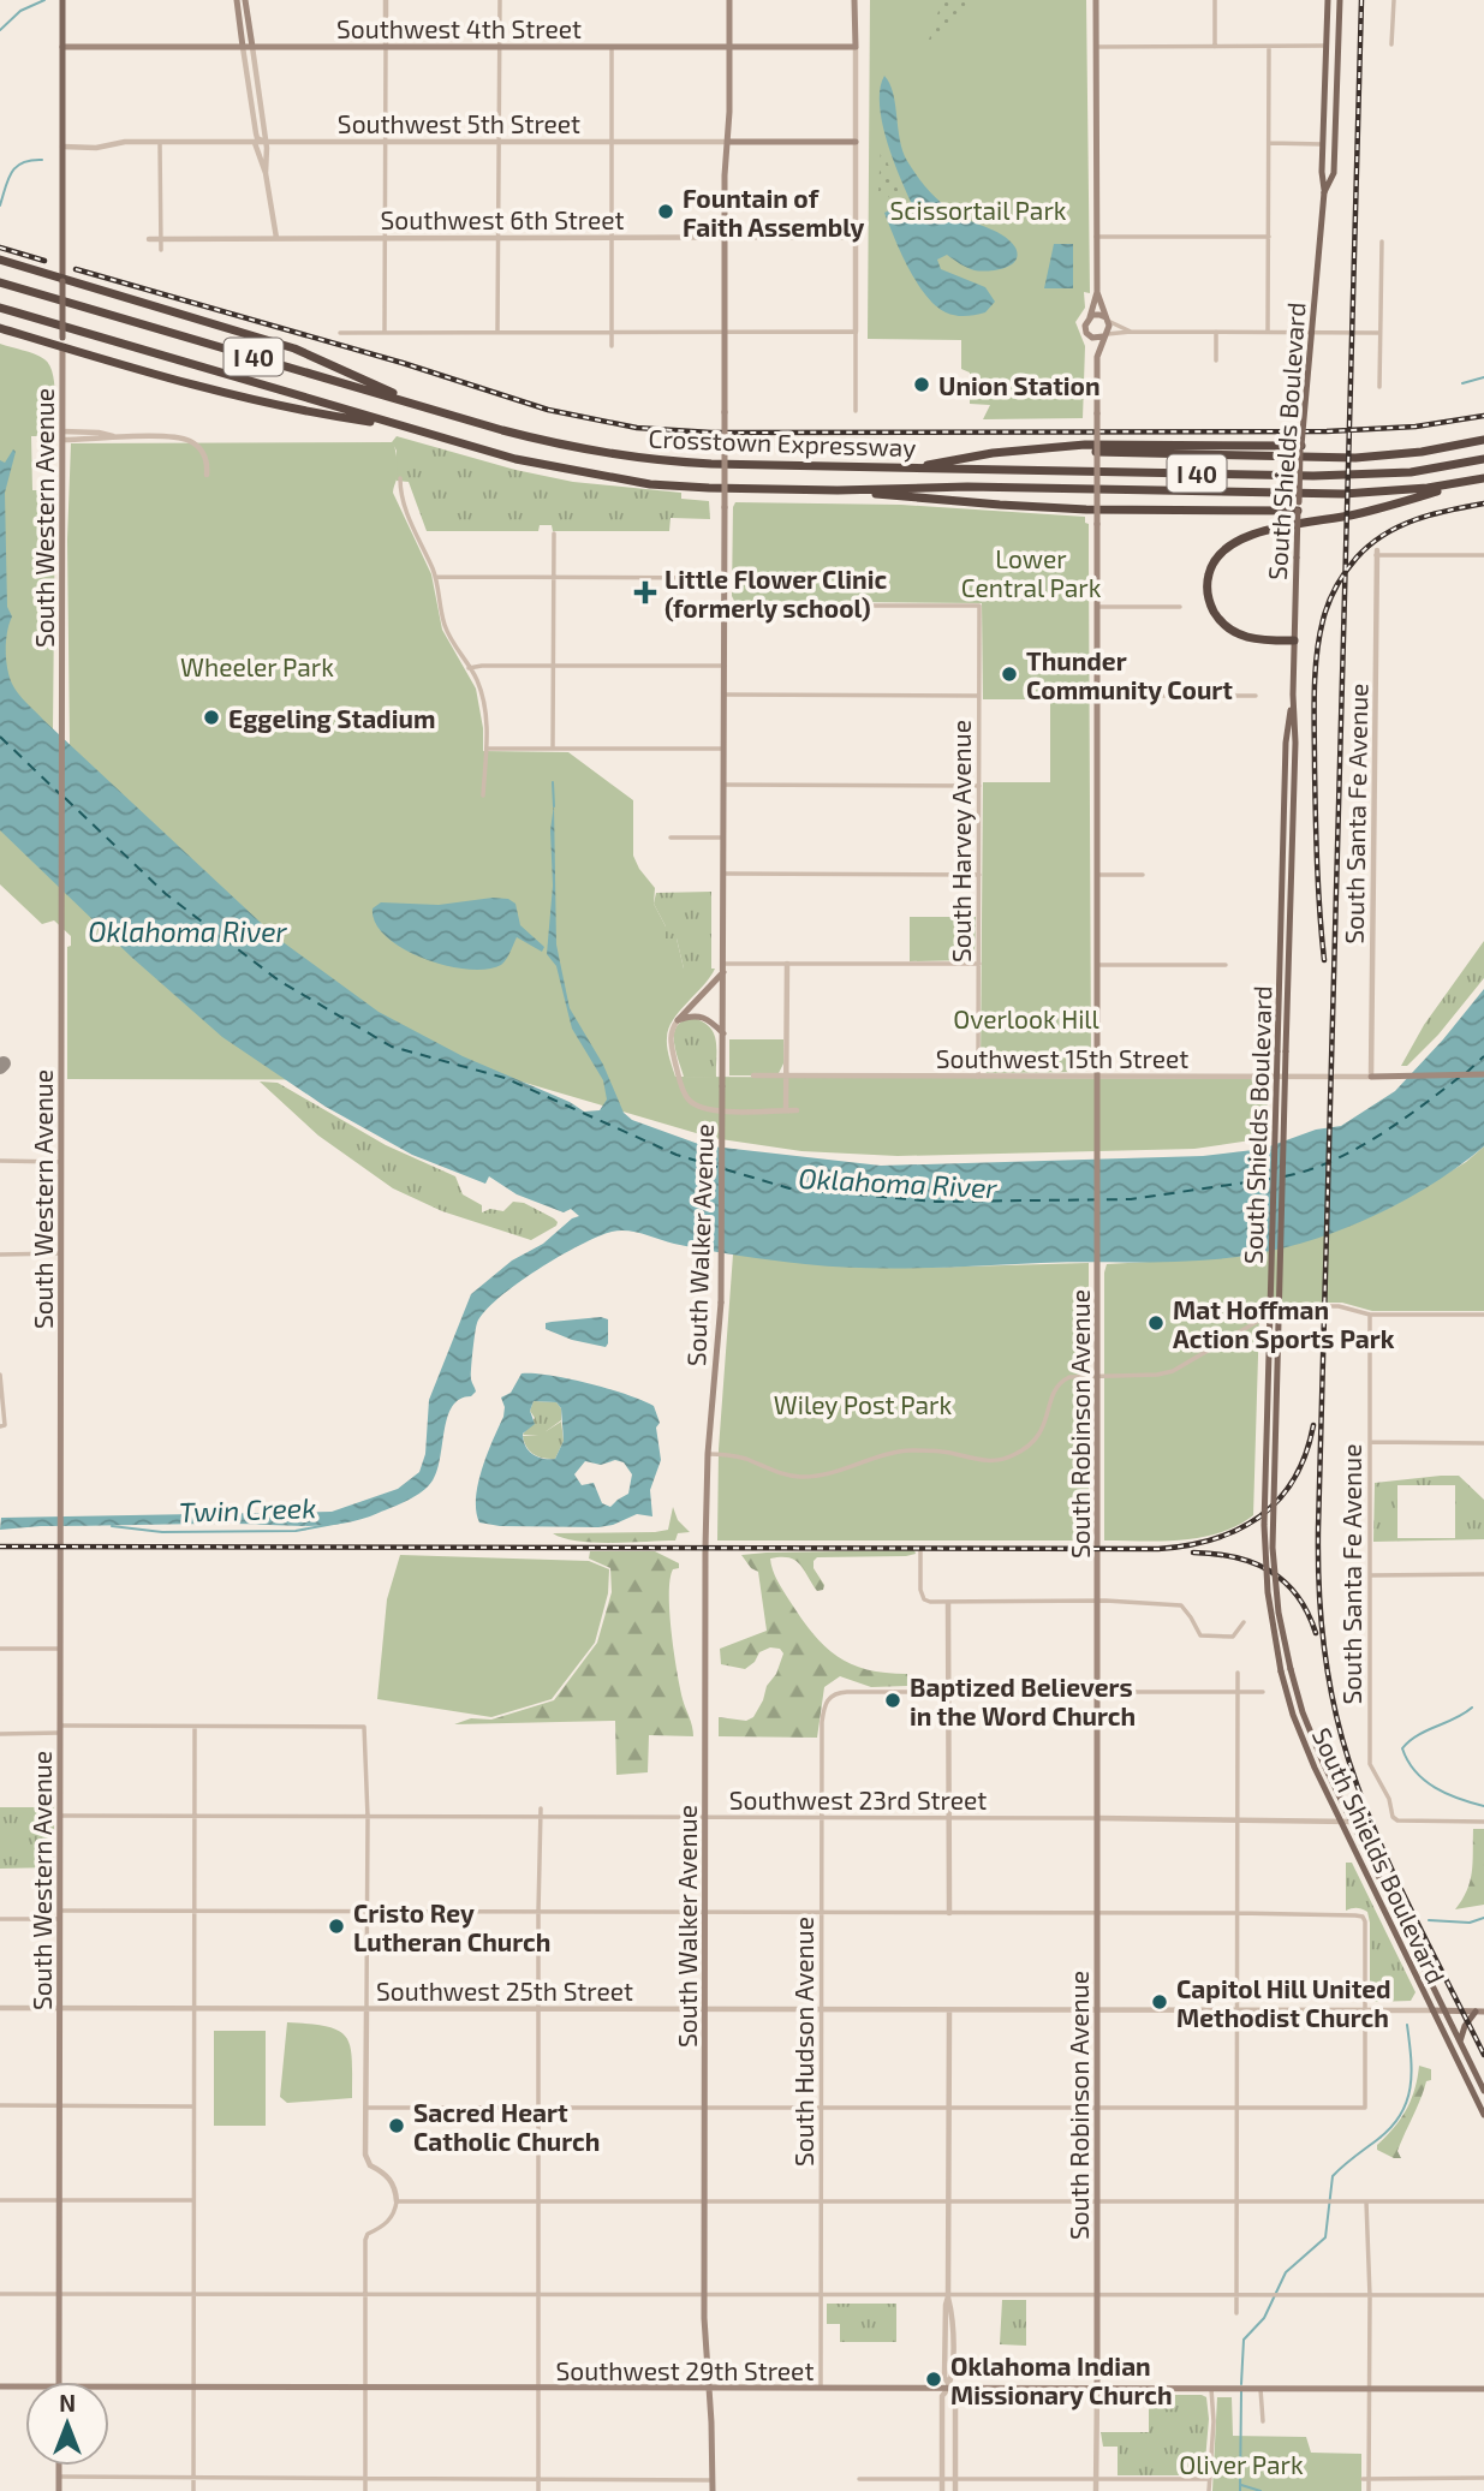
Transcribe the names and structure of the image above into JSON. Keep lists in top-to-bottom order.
{
  "streets": {
    "highway": ["I 40", "Crosstown Expressway"],
    "main road": [
      "Southwest 4th Street",
      "Southwest 5th Street",
      "South Shields Boulevard",
      "South Western Avenue",
      "South Walker Avenue",
      "South Robinson Avenue",
      "Southwest 29th Street"
    ],
    "street": [
      "Southwest 6th Street",
      "South Santa Fe Avenue",
      "South Harvey Avenue",
      "Southwest 15th Street",
      "Southwest 23rd Street",
      "Southwest 25th Street",
      "South Hudson Avenue"
    ]
  },
  "crossings": [
    ["Southwest 4th Street", "South Western Avenue"],
    ["Southwest 4th Street", "South Walker Avenue"],
    ["Southwest 5th Street", "South Western Avenue"],
    ["Southwest 5th Street", "South Walker Avenue"],
    ["Southwest 6th Street", "South Walker Avenue"],
    ["South Shields Boulevard", "Southwest 23rd Street"],
    ["South Shields Boulevard", "Southwest 25th Street"],
    ["South Western Avenue", "Southwest 23rd Street"],
    ["South Western Avenue", "Southwest 25th Street"],
    ["South Santa Fe Avenue", "Southwest 15th Street"],
    ["South Harvey Avenue", "Southwest 15th Street"],
    ["South Harvey Avenue", "South Walker Avenue"],
    ["Southwest 15th Street", "South Robinson Avenue"],
    ["South Walker Avenue", "Southwest 23rd Street"],
    ["South Walker Avenue", "Southwest 25th Street"],
    ["South Walker Avenue", "Southwest 29th Street"],
    ["South Robinson Avenue", "Southwest 23rd Street"],
    ["South Robinson Avenue", "Southwest 25th Street"],
    ["South Robinson Avenue", "Southwest 29th Street"],
    ["Southwest 23rd Street", "South Hudson Avenue"],
    ["Southwest 25th Street", "South Hudson Avenue"],
    ["South Hudson Avenue", "Southwest 29th Street"]
  ],
  "water": ["Oklahoma River", "Twin Creek"],
  "parks": [
    "Scissortail Park",
    "Lower Central Park",
    "Wheeler Park",
    "Overlook Hill",
    "Wiley Post Park",
    "Oliver Park"
  ],
  "places": {
    "other": [
      "Fountain of Faith Assembly",
      "Union Station",
      "Thunder Community Court",
      "Eggeling Stadium",
      "Mat Hoffman Action Sports Park",
      "Baptized Believers in the Word Church",
      "Cristo Rey Lutheran Church",
      "Capitol Hill United Methodist Church",
      "Sacred Heart Catholic Church",
      "Oklahoma Indian Missionary Church"
    ],
    "health": ["Little Flower Clinic (formerly school)"]
  },
  "north": "top"
}
